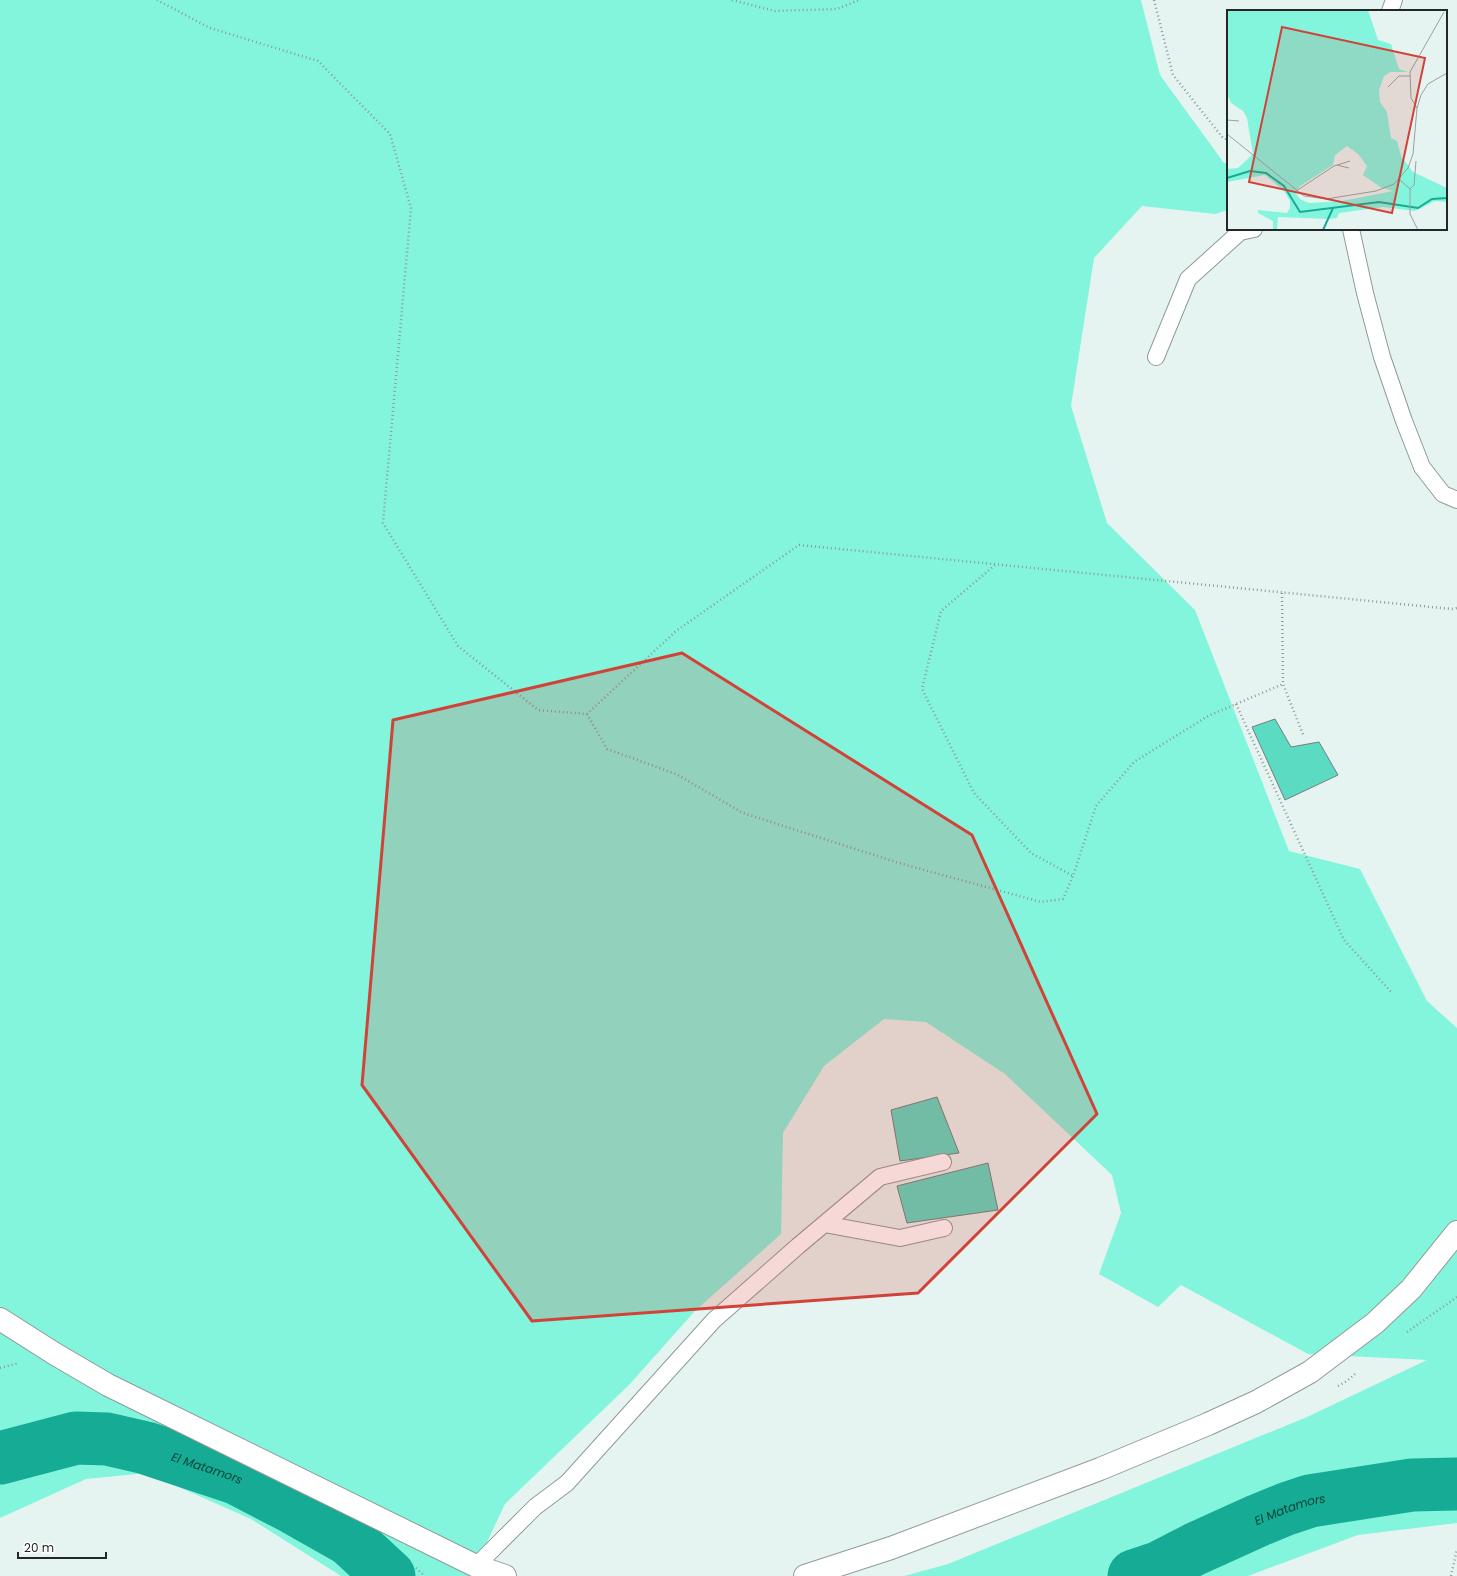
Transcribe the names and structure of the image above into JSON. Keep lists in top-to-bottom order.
{
  "water": ["El Matamors"],
  "scale_bar": "20 m"
}
